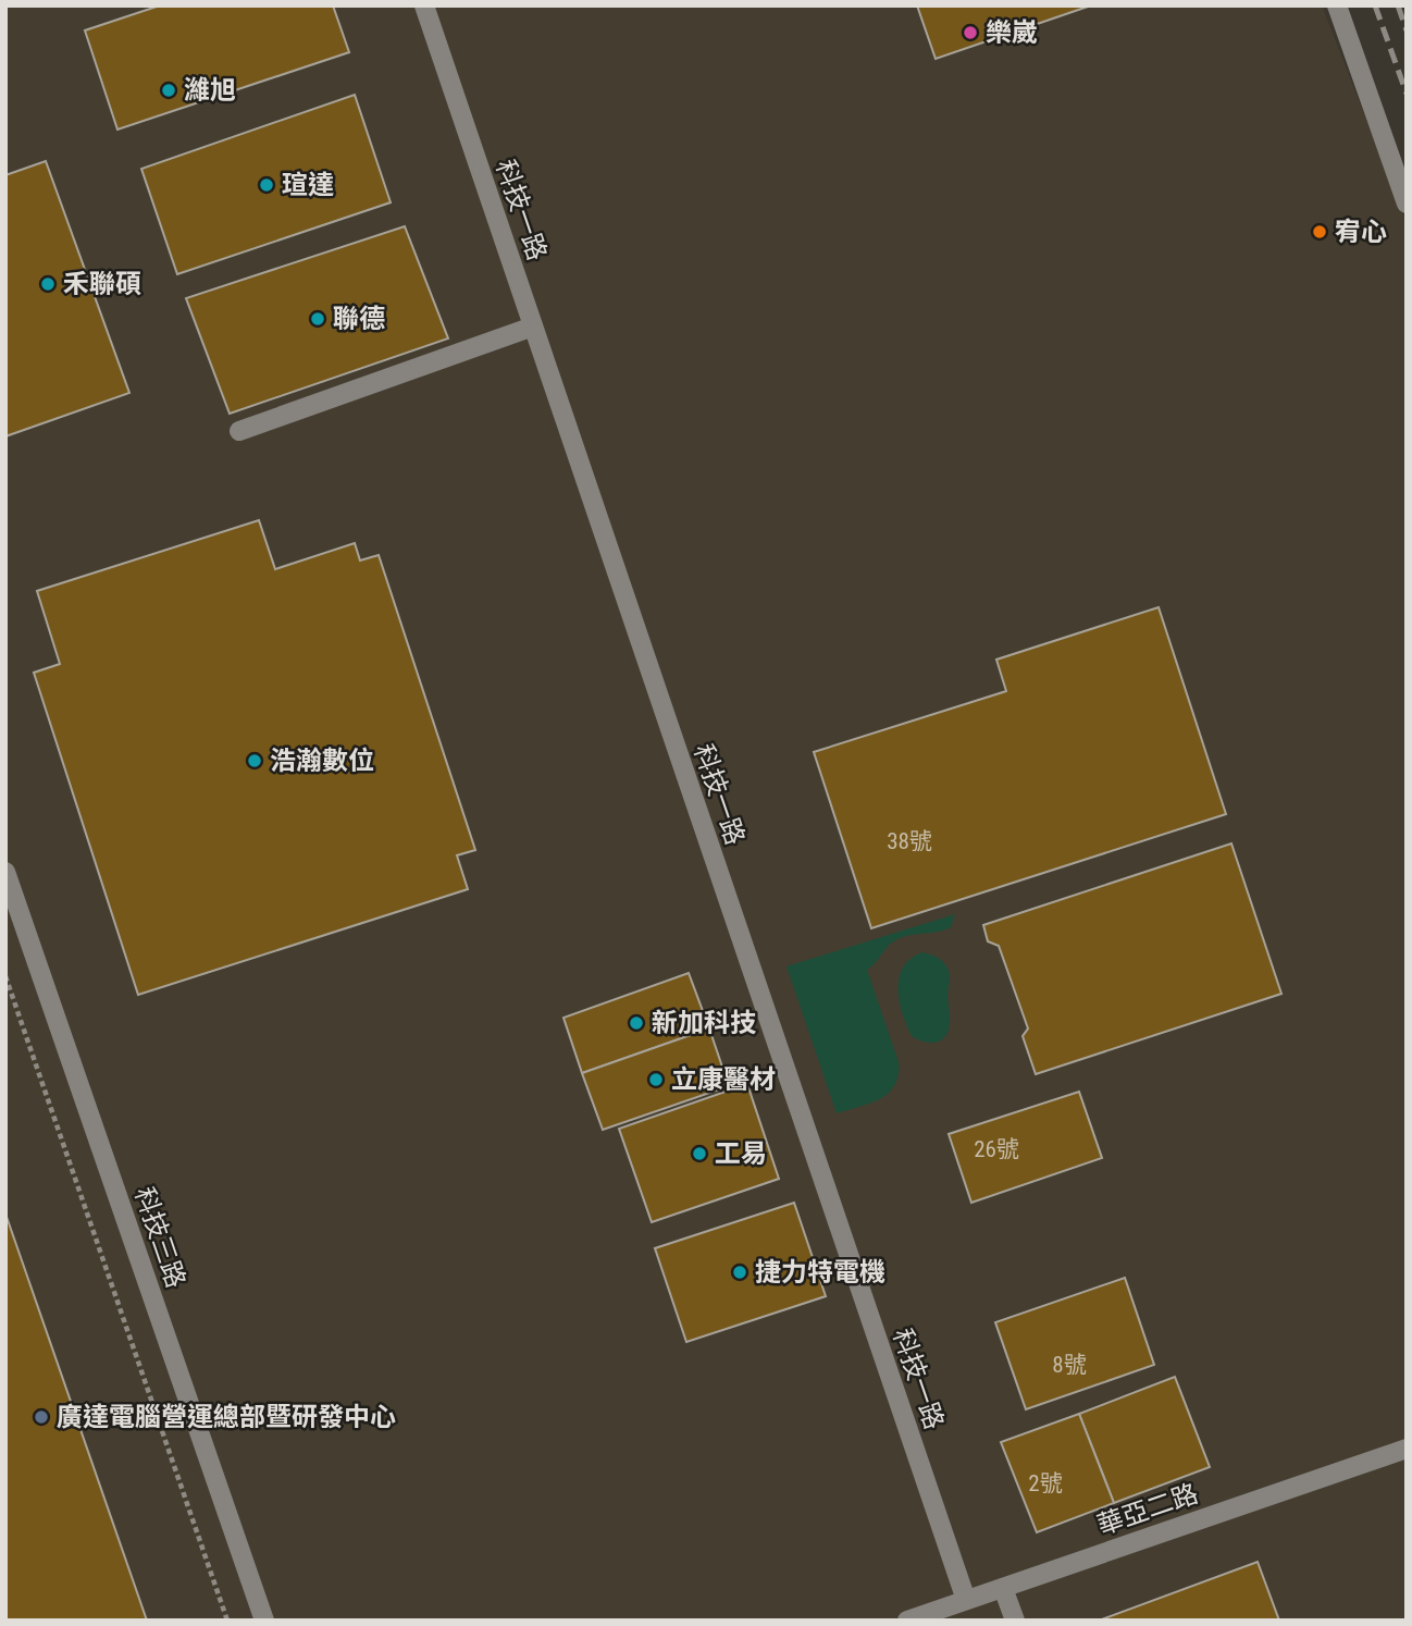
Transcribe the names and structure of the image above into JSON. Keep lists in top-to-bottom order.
{
  "streets": {
    "street": ["科技一路", "科技三路", "華亞二路"]
  },
  "crossings": [
    ["科技一路", "華亞二路"]
  ],
  "places": [
    "樂崴",
    "濰旭",
    "瑄達",
    "宥心",
    "禾聯碩",
    "聯德",
    "浩瀚數位",
    "新加科技",
    "立康醫材",
    "工易",
    "捷力特電機",
    "廣達電腦營運總部暨研發中心"
  ],
  "house_numbers": [
    "38號",
    "26號",
    "8號",
    "2號"
  ]
}
